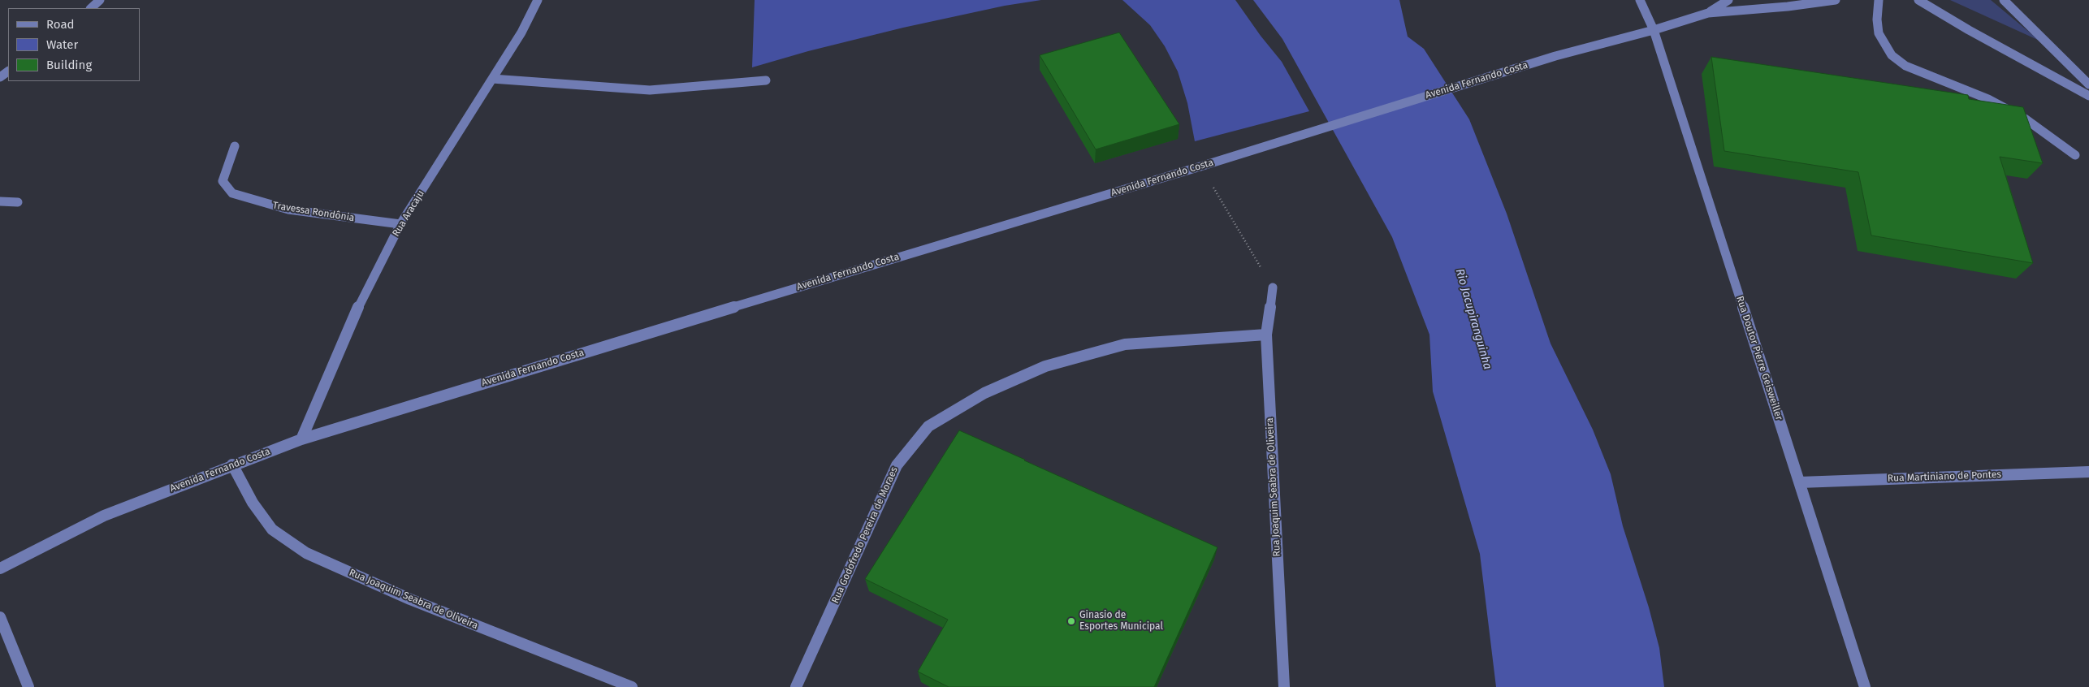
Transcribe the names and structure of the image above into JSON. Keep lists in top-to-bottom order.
{
  "streets": {
    "street": [
      "Avenida Fernando Costa",
      "Travessa Rondônia",
      "Rua Aracaju",
      "Rua Doutor Pierre Geisweiller",
      "Rua Martiniano de Pontes",
      "Rua Joaquim Seabra de Oliveira",
      "Rua Godofredo Pereira de Moraes"
    ]
  },
  "crossings": [
    ["Avenida Fernando Costa", "Rua Aracaju"],
    ["Avenida Fernando Costa", "Rua Doutor Pierre Geisweiller"],
    ["Avenida Fernando Costa", "Rua Joaquim Seabra de Oliveira"],
    ["Travessa Rondônia", "Rua Aracaju"],
    ["Rua Doutor Pierre Geisweiller", "Rua Martiniano de Pontes"],
    ["Rua Joaquim Seabra de Oliveira", "Rua Godofredo Pereira de Moraes"]
  ],
  "water": ["Rio Jacupiranguinha"],
  "places": ["Ginasio de Esportes Municipal"],
  "legend": ["Road", "Water", "Building"]
}
